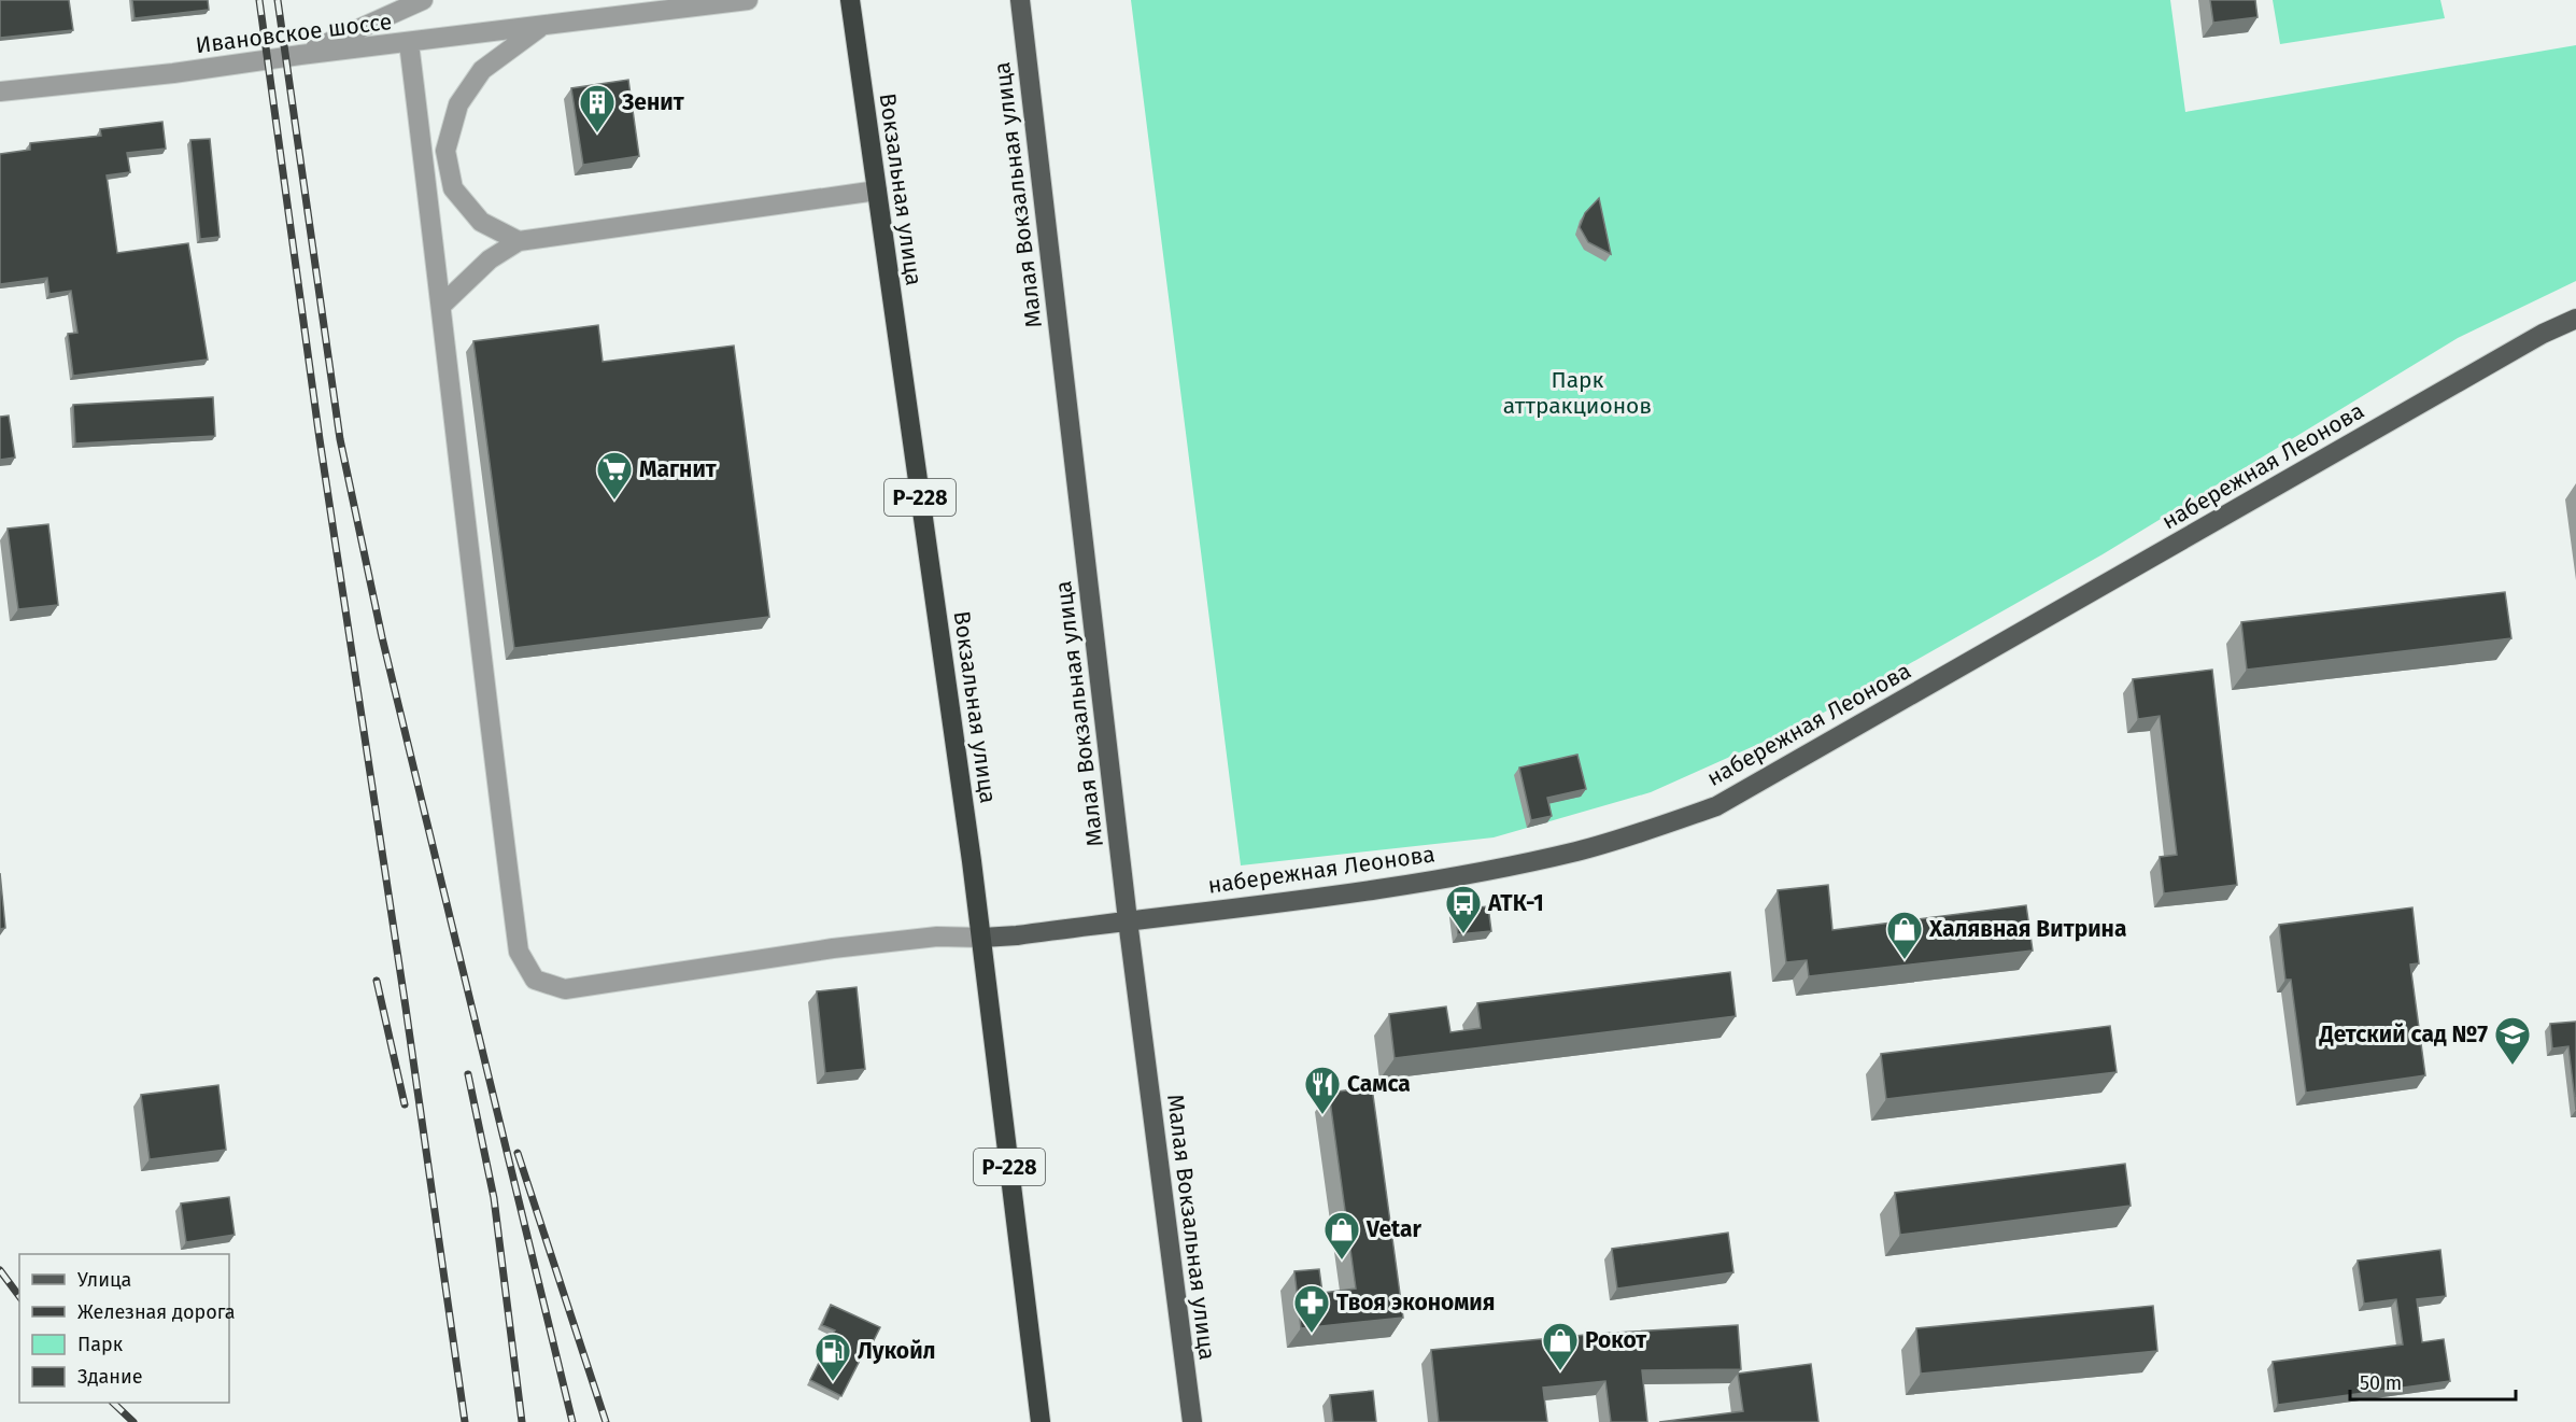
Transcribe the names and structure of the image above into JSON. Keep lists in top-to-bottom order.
{
  "streets": {
    "highway": ["Вокзальная улица", "Р-228"],
    "main road": ["Малая Вокзальная улица", "набережная Леонова"],
    "street": ["Ивановское шоссе"]
  },
  "crossings": [
    ["Вокзальная улица", "набережная Леонова"],
    ["Малая Вокзальная улица", "набережная Леонова"]
  ],
  "parks": ["Парк аттракционов"],
  "places": {
    "building": ["Зенит"],
    "supermarket": ["Магнит"],
    "bus stop": ["АТК-1"],
    "shop": ["Халявная Витрина", "Vetar", "Рокот"],
    "school or university": ["Детский сад №7"],
    "restaurant": ["Самса"],
    "pharmacy": ["Твоя экономия"],
    "fuel station": ["Лукойл"]
  },
  "legend": [
    "Улица",
    "Железная дорога",
    "Парк",
    "Здание"
  ],
  "scale_bar": "50 m"
}
